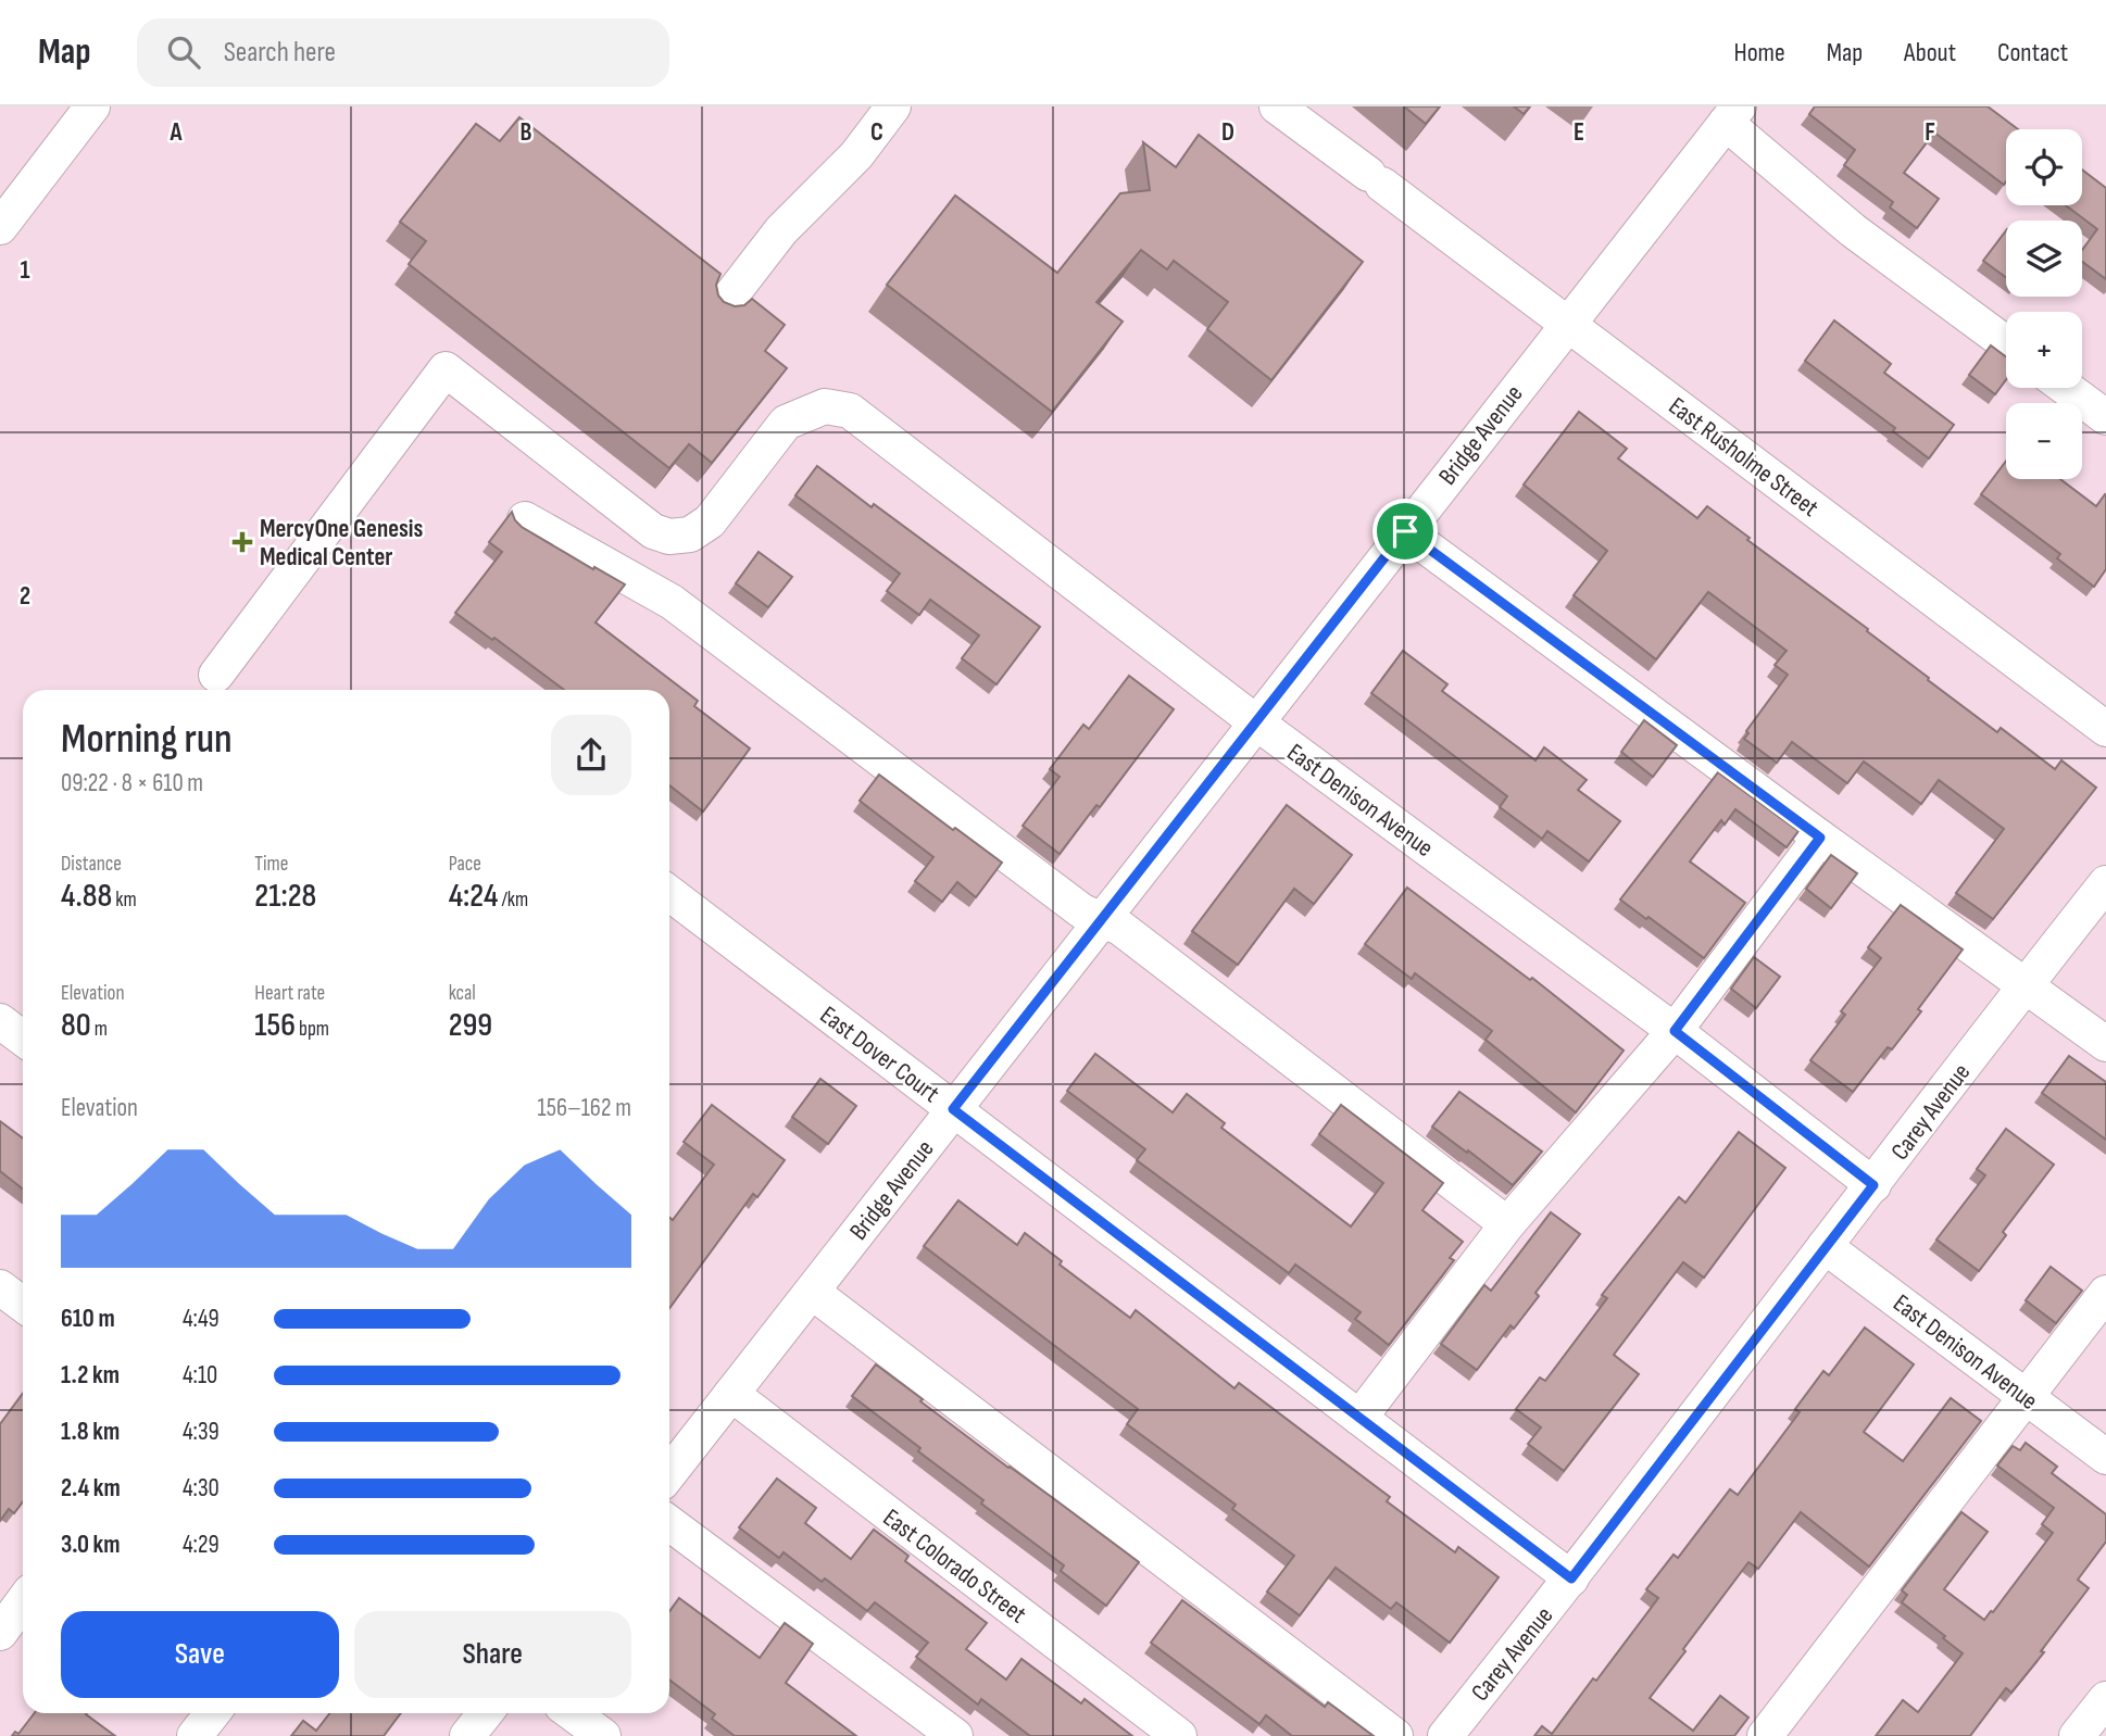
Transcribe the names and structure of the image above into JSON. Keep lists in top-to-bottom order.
{
  "streets": {
    "street": [
      "Bridge Avenue",
      "East Rusholme Street",
      "East Denison Avenue",
      "East Dover Court",
      "Carey Avenue",
      "East Colorado Street"
    ]
  },
  "crossings": [
    ["Bridge Avenue", "East Rusholme Street"],
    ["Bridge Avenue", "East Denison Avenue"],
    ["Bridge Avenue", "East Dover Court"],
    ["Bridge Avenue", "East Colorado Street"],
    ["East Denison Avenue", "Carey Avenue"],
    ["East Dover Court", "Carey Avenue"]
  ],
  "places": {
    "health": ["MercyOne Genesis Medical Center"]
  },
  "page": {
    "header": "Map",
    "search": "Search here",
    "nav": [
      "Home",
      "Map",
      "About",
      "Contact"
    ],
    "map_buttons": ["+", "−"],
    "heading": ["Morning run", "09:22 · 8 × 610 m"],
    "stats": [
      ["Distance", "4.88 km"],
      ["Time", "21:28"],
      ["Pace", "4:24 /km"],
      ["Elevation", "80 m"],
      ["Heart rate", "156 bpm"],
      ["kcal", "299"]
    ],
    "chart": ["Elevation", "156–162 m"],
    "list": [
      {
        "name": "610 m",
        "note": "4:49"
      },
      {
        "name": "1.2 km",
        "note": "4:10"
      },
      {
        "name": "1.8 km",
        "note": "4:39"
      },
      {
        "name": "2.4 km",
        "note": "4:30"
      },
      {
        "name": "3.0 km",
        "note": "4:29"
      }
    ],
    "buttons": ["Save", "Share"]
  },
  "grid": {
    "columns": [
      "A",
      "B",
      "C",
      "D",
      "E",
      "F"
    ],
    "rows": ["1", "2"]
  }
}
